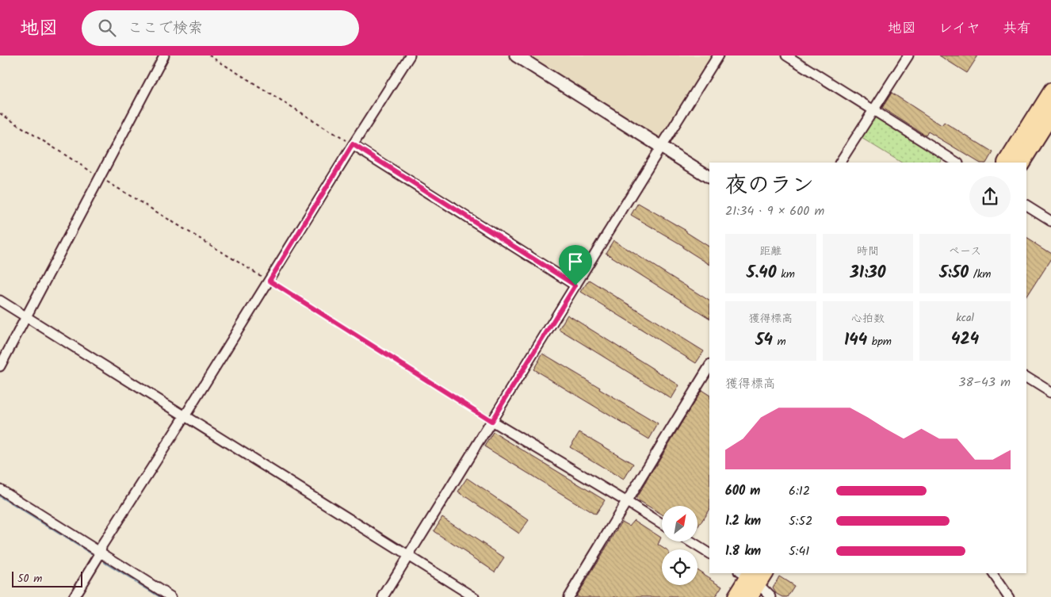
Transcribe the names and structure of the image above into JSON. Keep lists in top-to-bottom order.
{
  "scale_bar": "50 m",
  "north": "top right",
  "page": {
    "header": "地図",
    "search": "ここで検索",
    "nav": ["地図", "レイヤ", "共有"],
    "heading": ["夜のラン", "21:34 · 9 × 600 m"],
    "stats": [
      ["距離", "5.40 km"],
      ["時間", "31:30"],
      ["ペース", "5:50 /km"],
      ["獲得標高", "54 m"],
      ["心拍数", "144 bpm"],
      ["kcal", "424"]
    ],
    "chart": ["獲得標高", "38–43 m"],
    "list": [
      {
        "name": "600 m",
        "note": "6:12"
      },
      {
        "name": "1.2 km",
        "note": "5:52"
      },
      {
        "name": "1.8 km",
        "note": "5:41"
      }
    ],
    "scale": "50 m"
  }
}
